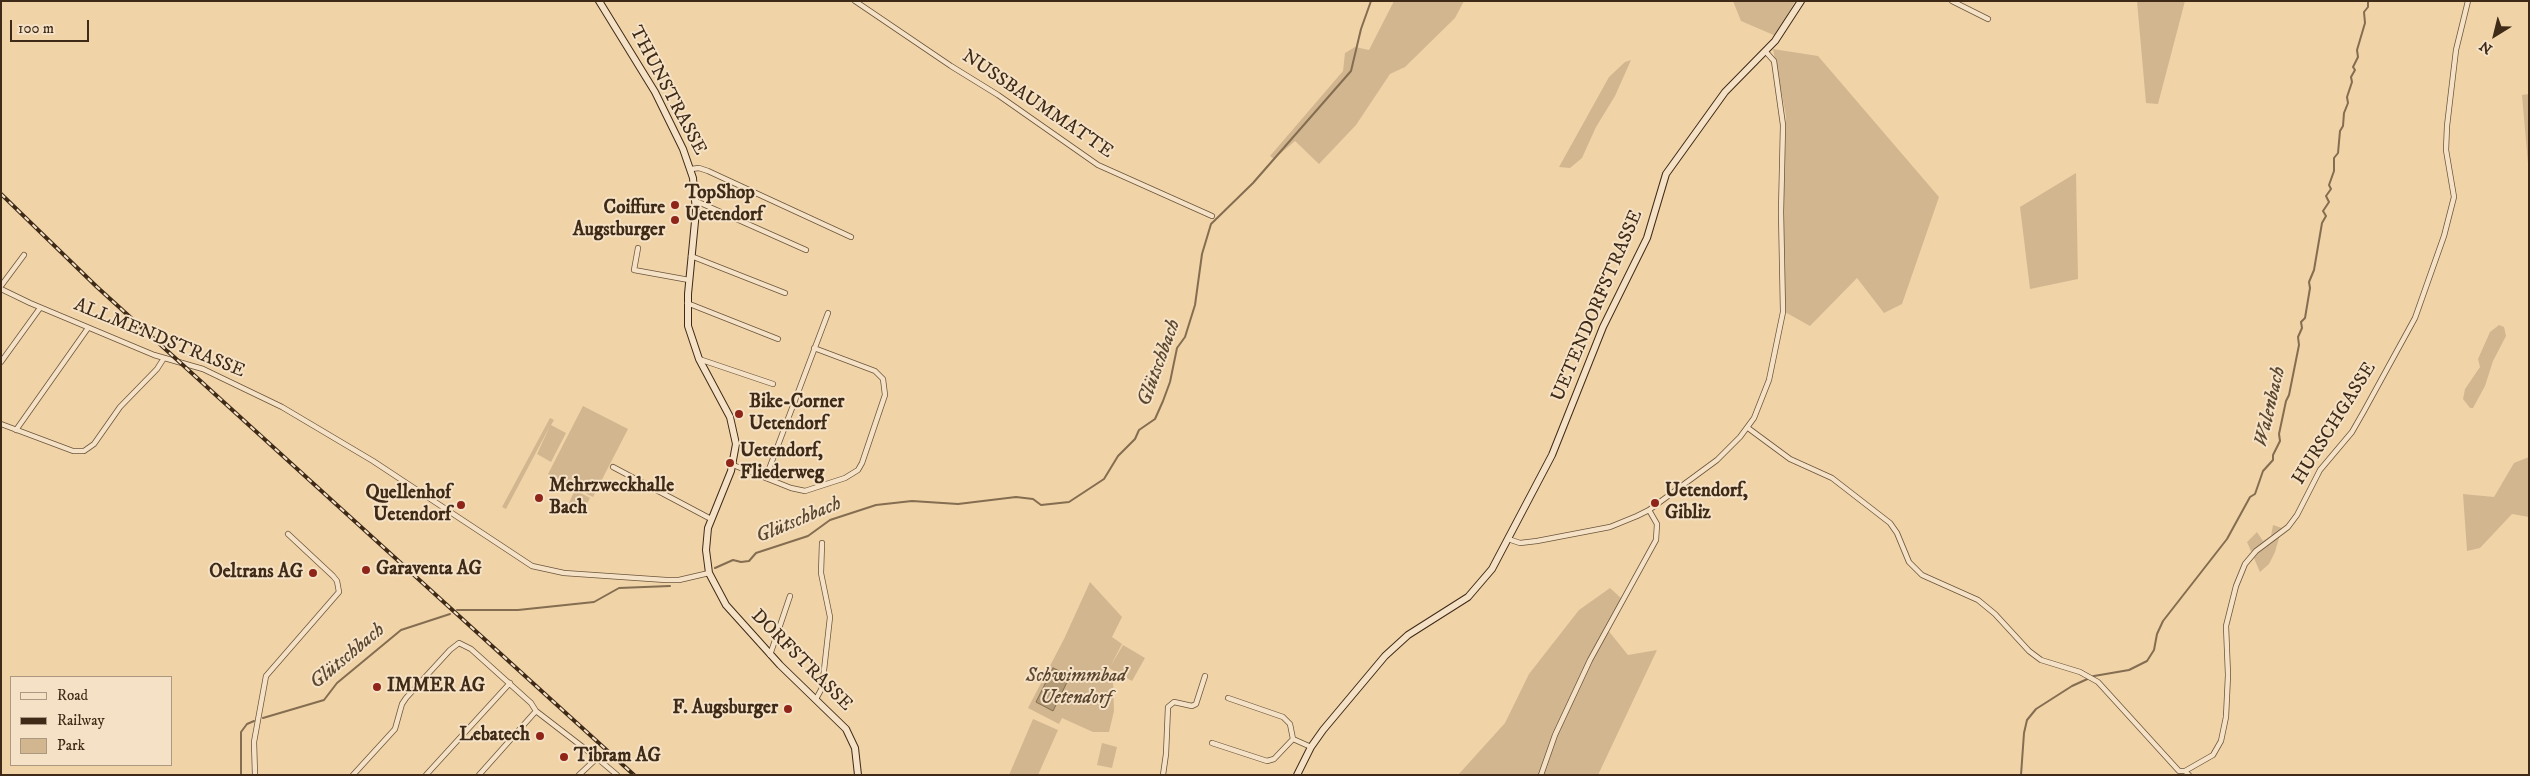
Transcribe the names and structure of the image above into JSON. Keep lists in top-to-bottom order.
{
  "streets": {
    "street": [
      "THUNSTRASSE",
      "NUSSBAUMMATTE",
      "UETENDORFSTRASSE",
      "ALLMENDSTRASSE",
      "HURSCHGASSE",
      "DORFSTRASSE"
    ]
  },
  "crossings": [
    ["THUNSTRASSE", "ALLMENDSTRASSE"],
    ["THUNSTRASSE", "DORFSTRASSE"],
    ["ALLMENDSTRASSE", "DORFSTRASSE"]
  ],
  "water": ["Glütschbach", "Walenbach"],
  "parks": ["Schwimmbad Uetendorf"],
  "places": [
    "TopShop Uetendorf",
    "Coiffure Augstburger",
    "Bike-Corner Uetendorf",
    "Uetendorf, Fliederweg",
    "Mehrzweckhalle Bach",
    "Uetendorf, Gibliz",
    "Quellenhof Uetendorf",
    "Garaventa AG",
    "Oeltrans AG",
    "IMMER AG",
    "F. Augsburger",
    "Lebatech",
    "Tibram AG"
  ],
  "legend": ["Road", "Railway", "Park"],
  "scale_bar": "100 m",
  "north": "bottom left"
}
